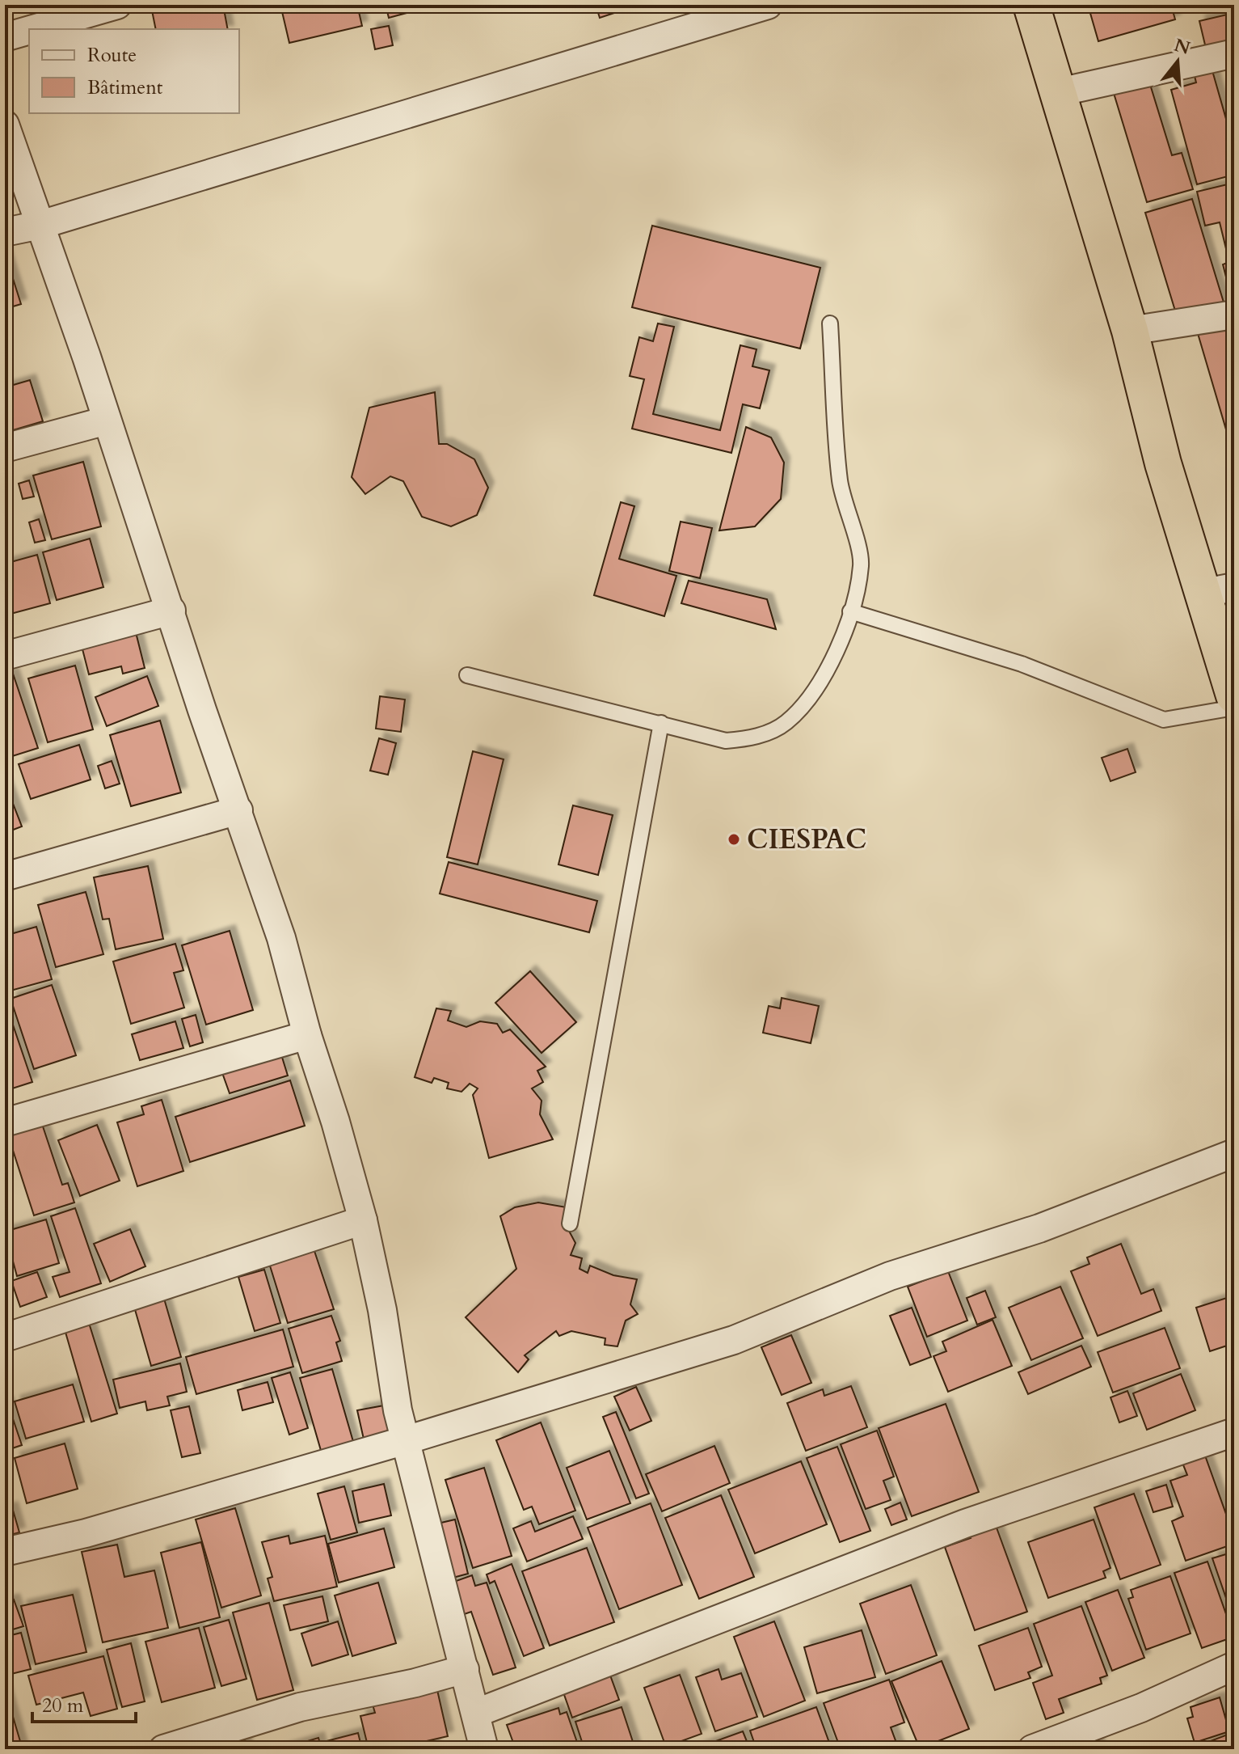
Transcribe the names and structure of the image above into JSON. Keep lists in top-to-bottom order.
{
  "places": ["CIESPAC"],
  "legend": ["Route", "Bâtiment"],
  "scale_bar": "20 m",
  "north": "top"
}
